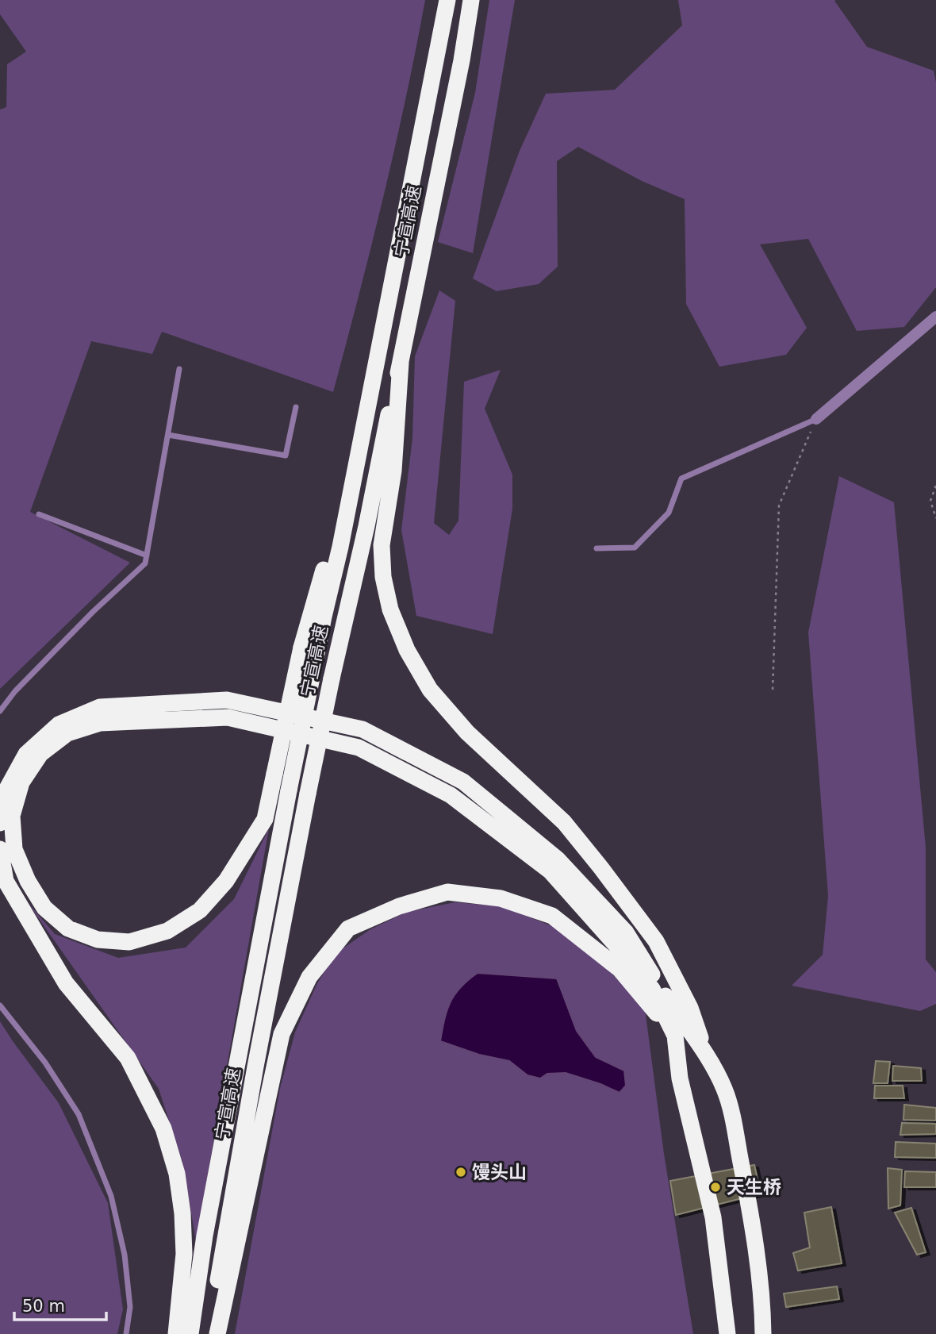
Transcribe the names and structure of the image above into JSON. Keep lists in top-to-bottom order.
{
  "streets": {
    "highway": ["宁宣高速"]
  },
  "places": ["馒头山", "天生桥"],
  "scale_bar": "50 m"
}
